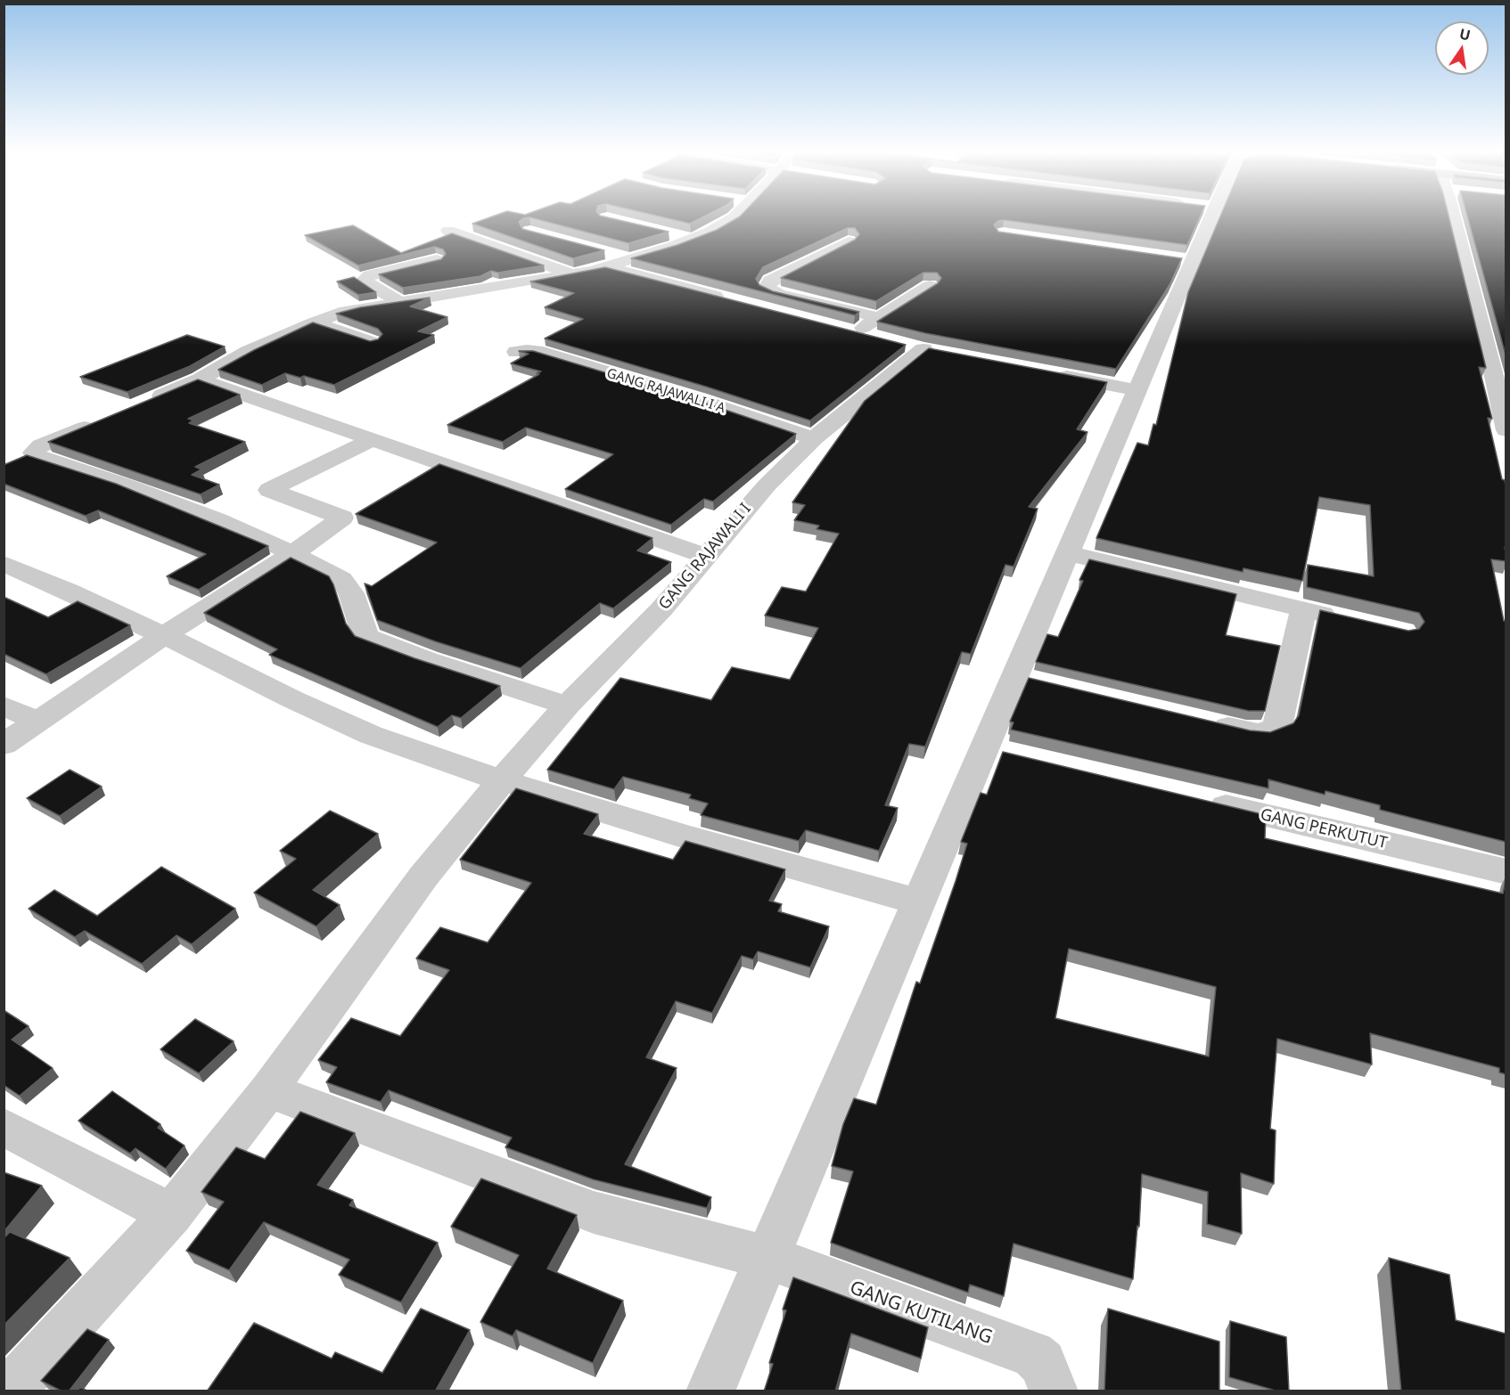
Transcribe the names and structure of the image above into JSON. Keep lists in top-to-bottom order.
{
  "streets": {
    "street": [
      "GANG RAJAWALI I A",
      "GANG RAJAWALI I",
      "GANG PERKUTUT",
      "GANG KUTILANG"
    ]
  },
  "crossings": [
    ["GANG RAJAWALI I A", "GANG RAJAWALI I"],
    ["GANG RAJAWALI I", "GANG KUTILANG"]
  ],
  "north": "top"
}
